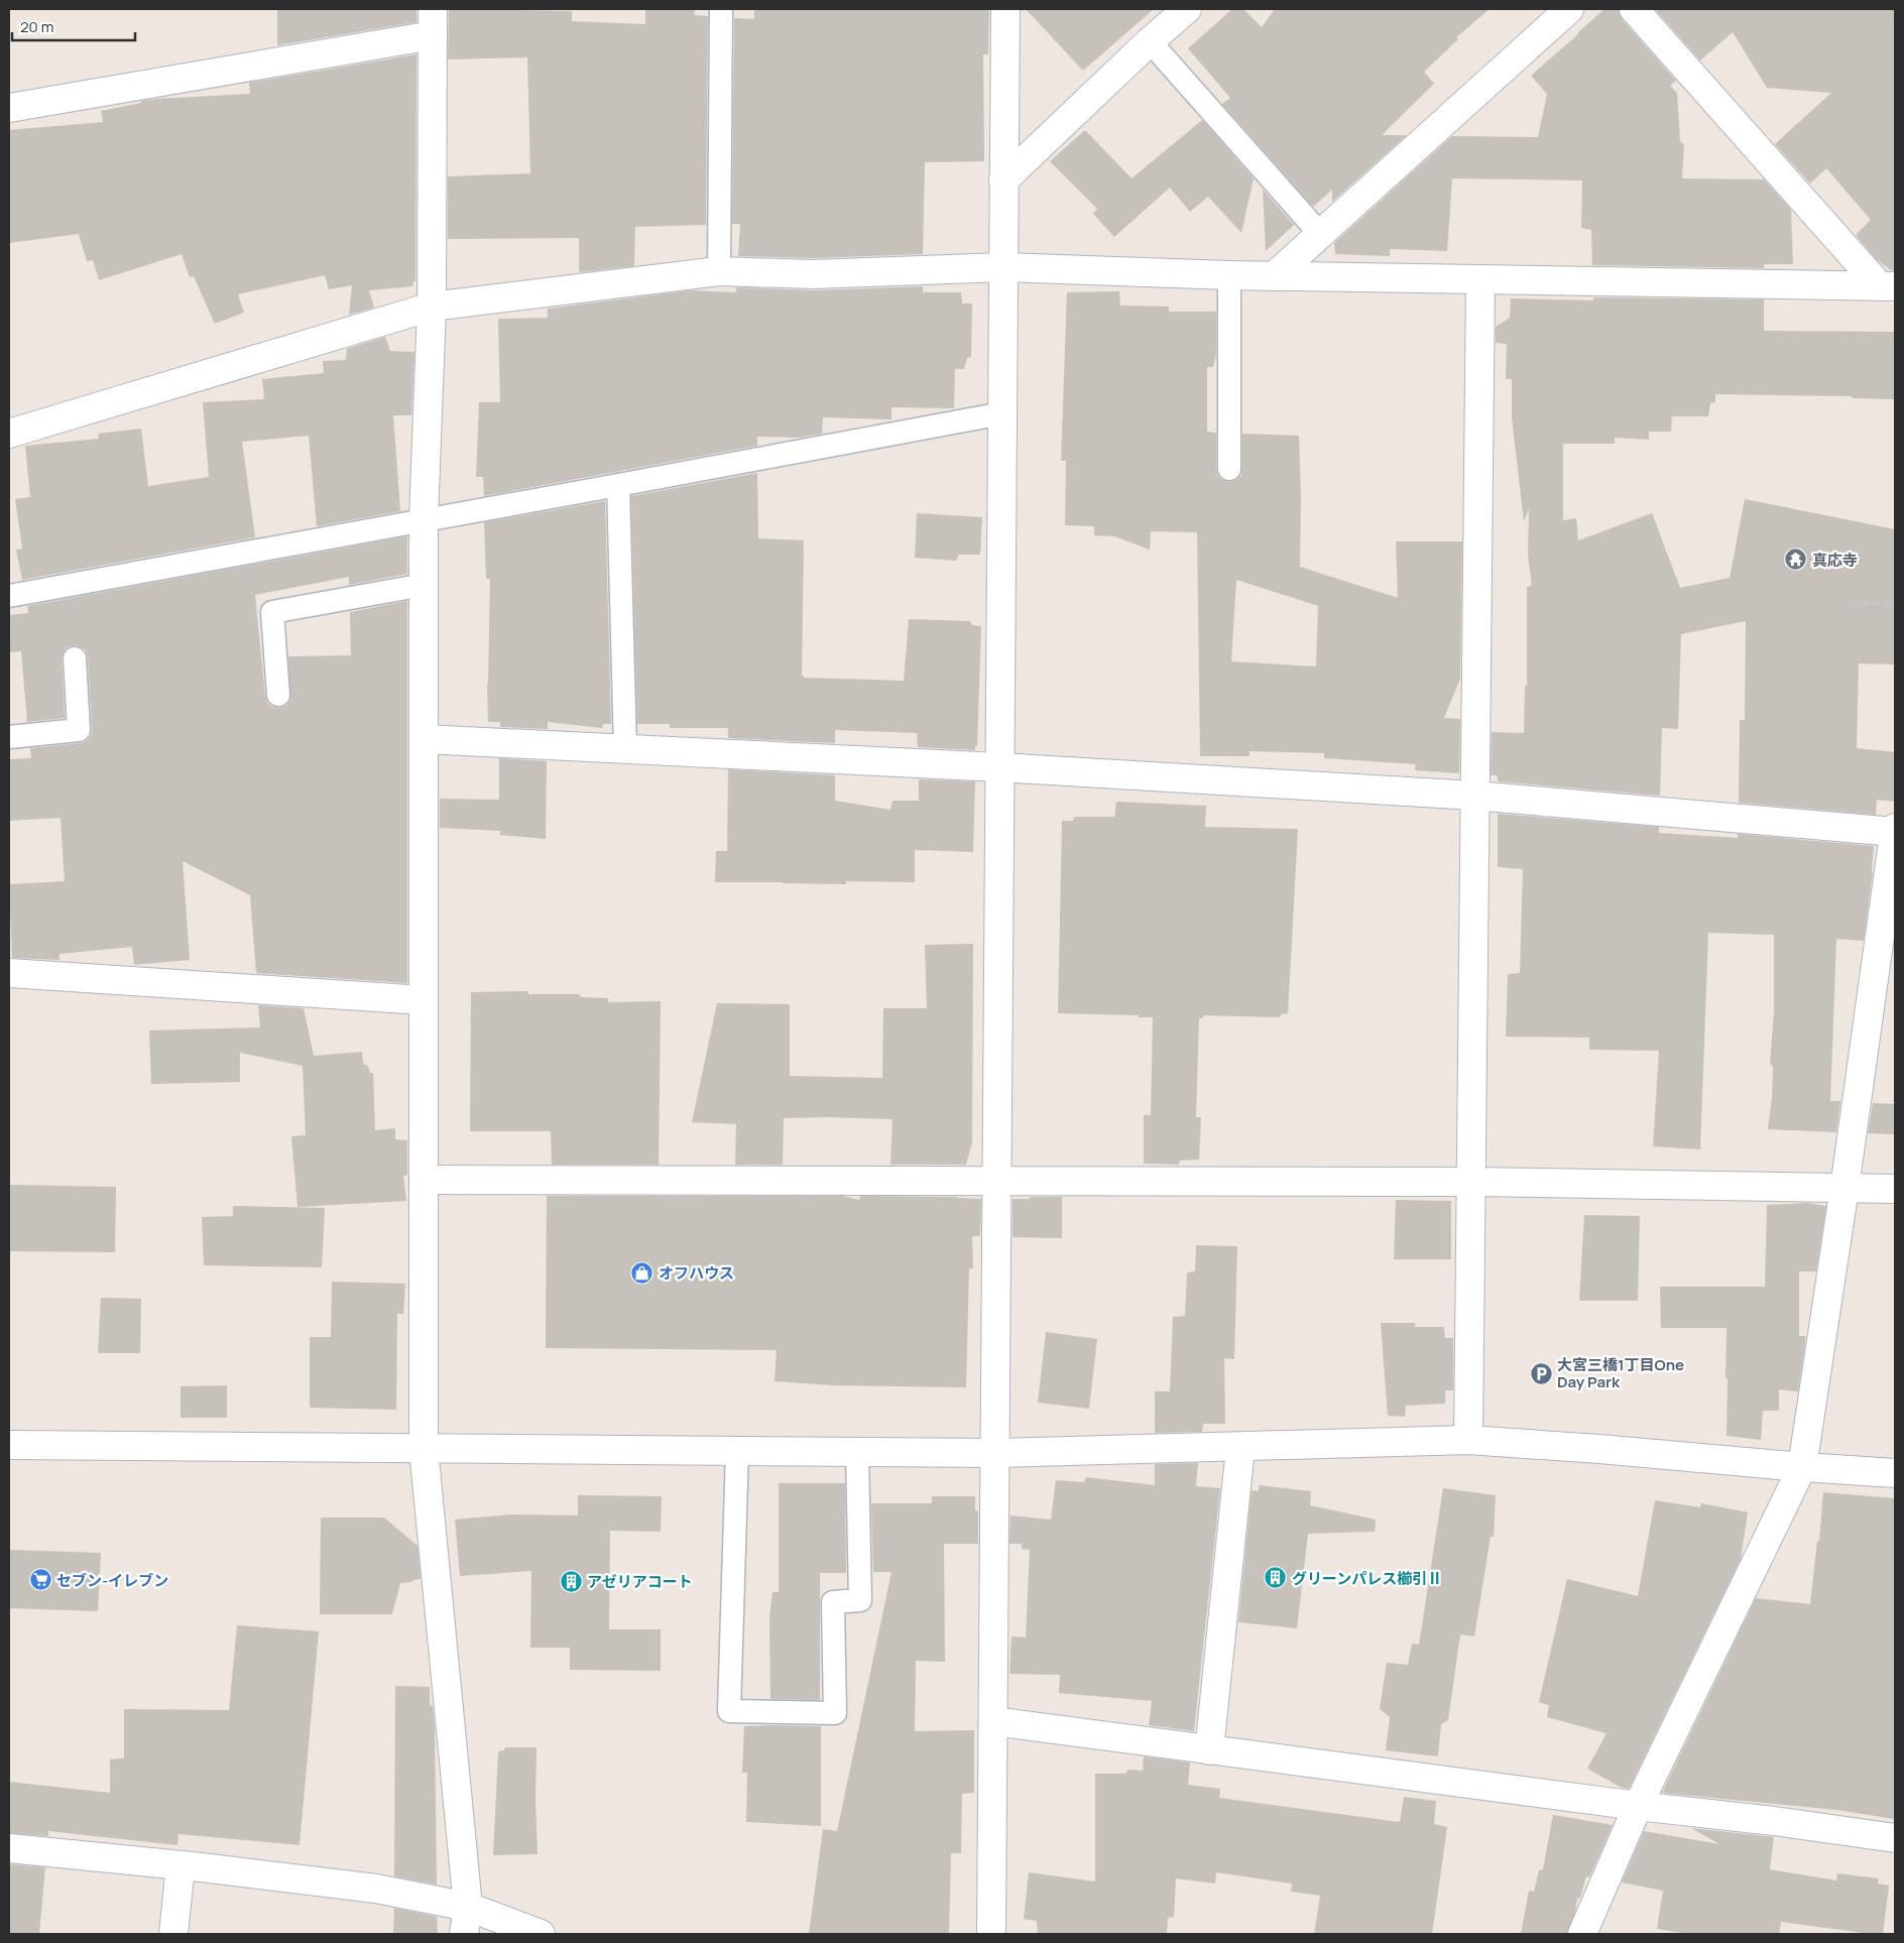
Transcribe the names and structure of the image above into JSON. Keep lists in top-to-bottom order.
{
  "places": {
    "temple": ["真応寺"],
    "shop": ["オフハウス"],
    "parking": ["大宮三橋1丁目One Day Park"],
    "building": ["グリーンパレス櫛引Ⅱ", "アゼリアコート"],
    "supermarket": ["セブン-イレブン"]
  },
  "scale_bar": "20 m"
}
